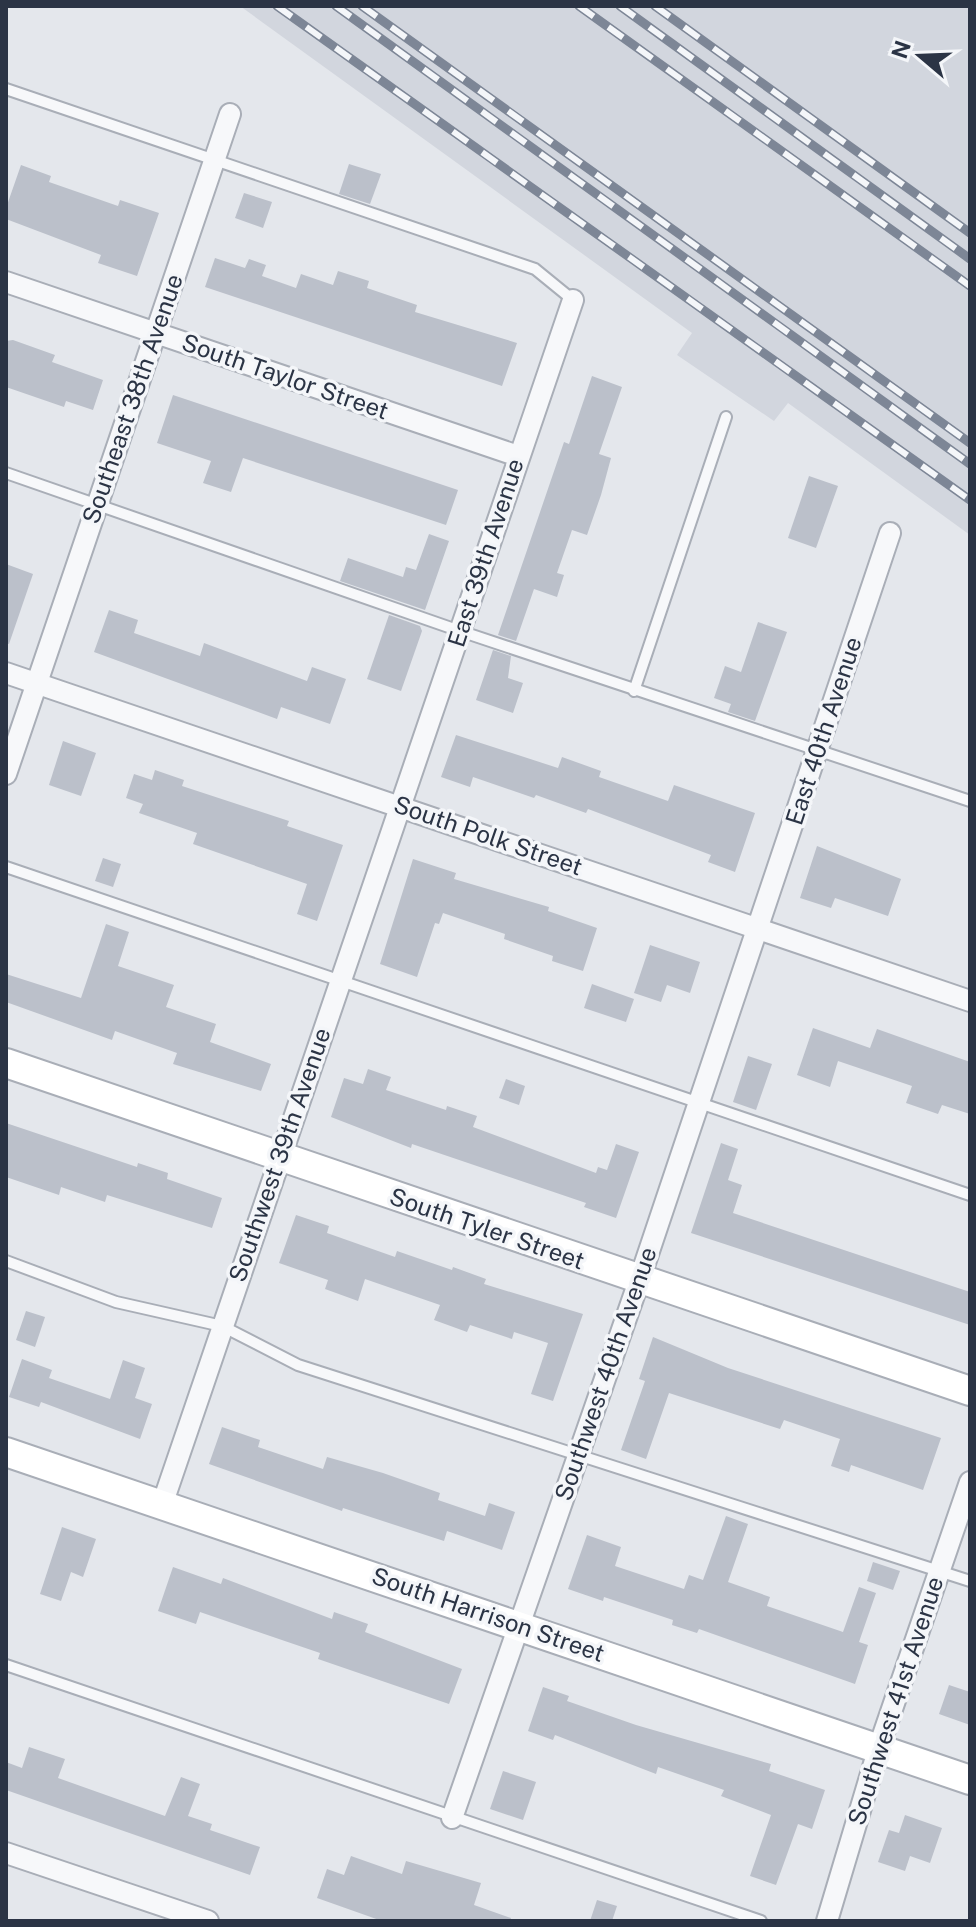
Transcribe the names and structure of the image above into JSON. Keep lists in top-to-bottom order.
{
  "streets": {
    "street": [
      "South Taylor Street",
      "Southeast 38th Avenue",
      "East 39th Avenue",
      "East 40th Avenue",
      "South Polk Street",
      "Southwest 39th Avenue",
      "South Tyler Street",
      "Southwest 40th Avenue",
      "South Harrison Street",
      "Southwest 41st Avenue"
    ]
  },
  "crossings": [
    ["South Taylor Street", "Southeast 38th Avenue"],
    ["South Taylor Street", "East 39th Avenue"],
    ["Southeast 38th Avenue", "South Polk Street"],
    ["East 39th Avenue", "South Polk Street"],
    ["East 39th Avenue", "Southwest 39th Avenue"],
    ["East 40th Avenue", "South Polk Street"],
    ["East 40th Avenue", "Southwest 40th Avenue"],
    ["South Polk Street", "Southwest 39th Avenue"],
    ["South Polk Street", "Southwest 40th Avenue"],
    ["Southwest 39th Avenue", "South Tyler Street"],
    ["Southwest 39th Avenue", "South Harrison Street"],
    ["South Tyler Street", "Southwest 40th Avenue"],
    ["Southwest 40th Avenue", "South Harrison Street"],
    ["South Harrison Street", "Southwest 41st Avenue"]
  ],
  "north": "left"
}
